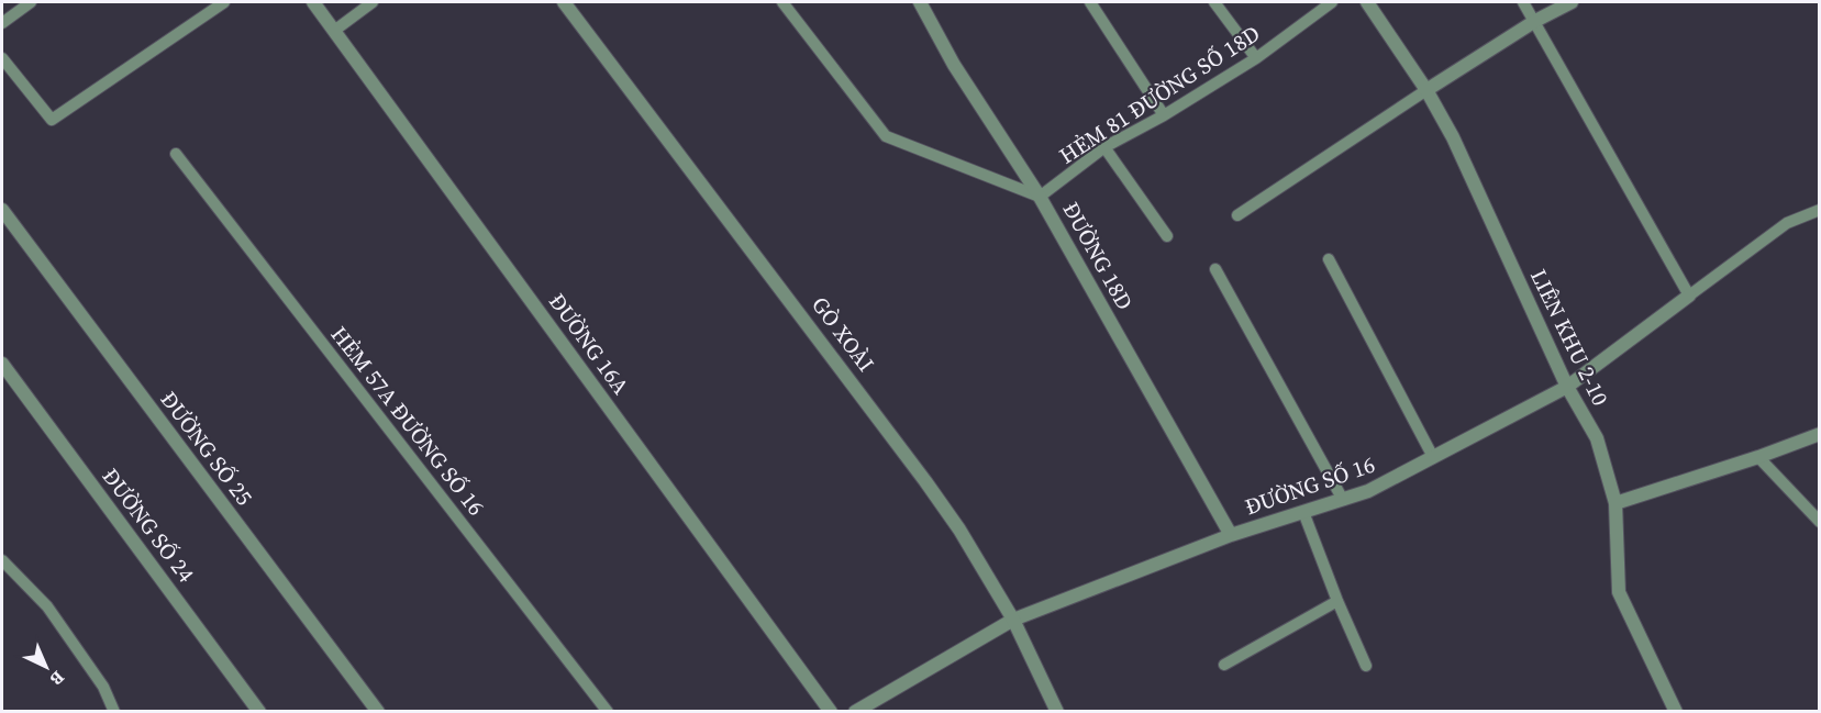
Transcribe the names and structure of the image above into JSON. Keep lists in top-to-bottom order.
{
  "streets": {
    "street": [
      "ĐƯỜNG 18D",
      "GÒ XOÀI",
      "LIÊN KHU 2-10",
      "ĐƯỜNG 16A",
      "ĐƯỜNG SỐ 25",
      "ĐƯỜNG SỐ 16",
      "ĐƯỜNG SỐ 24"
    ],
    "lane": ["HẺM 81 ĐƯỜNG SỐ 18D", "HẺM 57A ĐƯỜNG SỐ 16"]
  },
  "crossings": [
    ["HẺM 81 ĐƯỜNG SỐ 18D", "ĐƯỜNG 18D"],
    ["ĐƯỜNG 18D", "ĐƯỜNG SỐ 16"],
    ["GÒ XOÀI", "ĐƯỜNG SỐ 16"],
    ["LIÊN KHU 2-10", "ĐƯỜNG SỐ 16"]
  ],
  "north": "bottom right"
}
